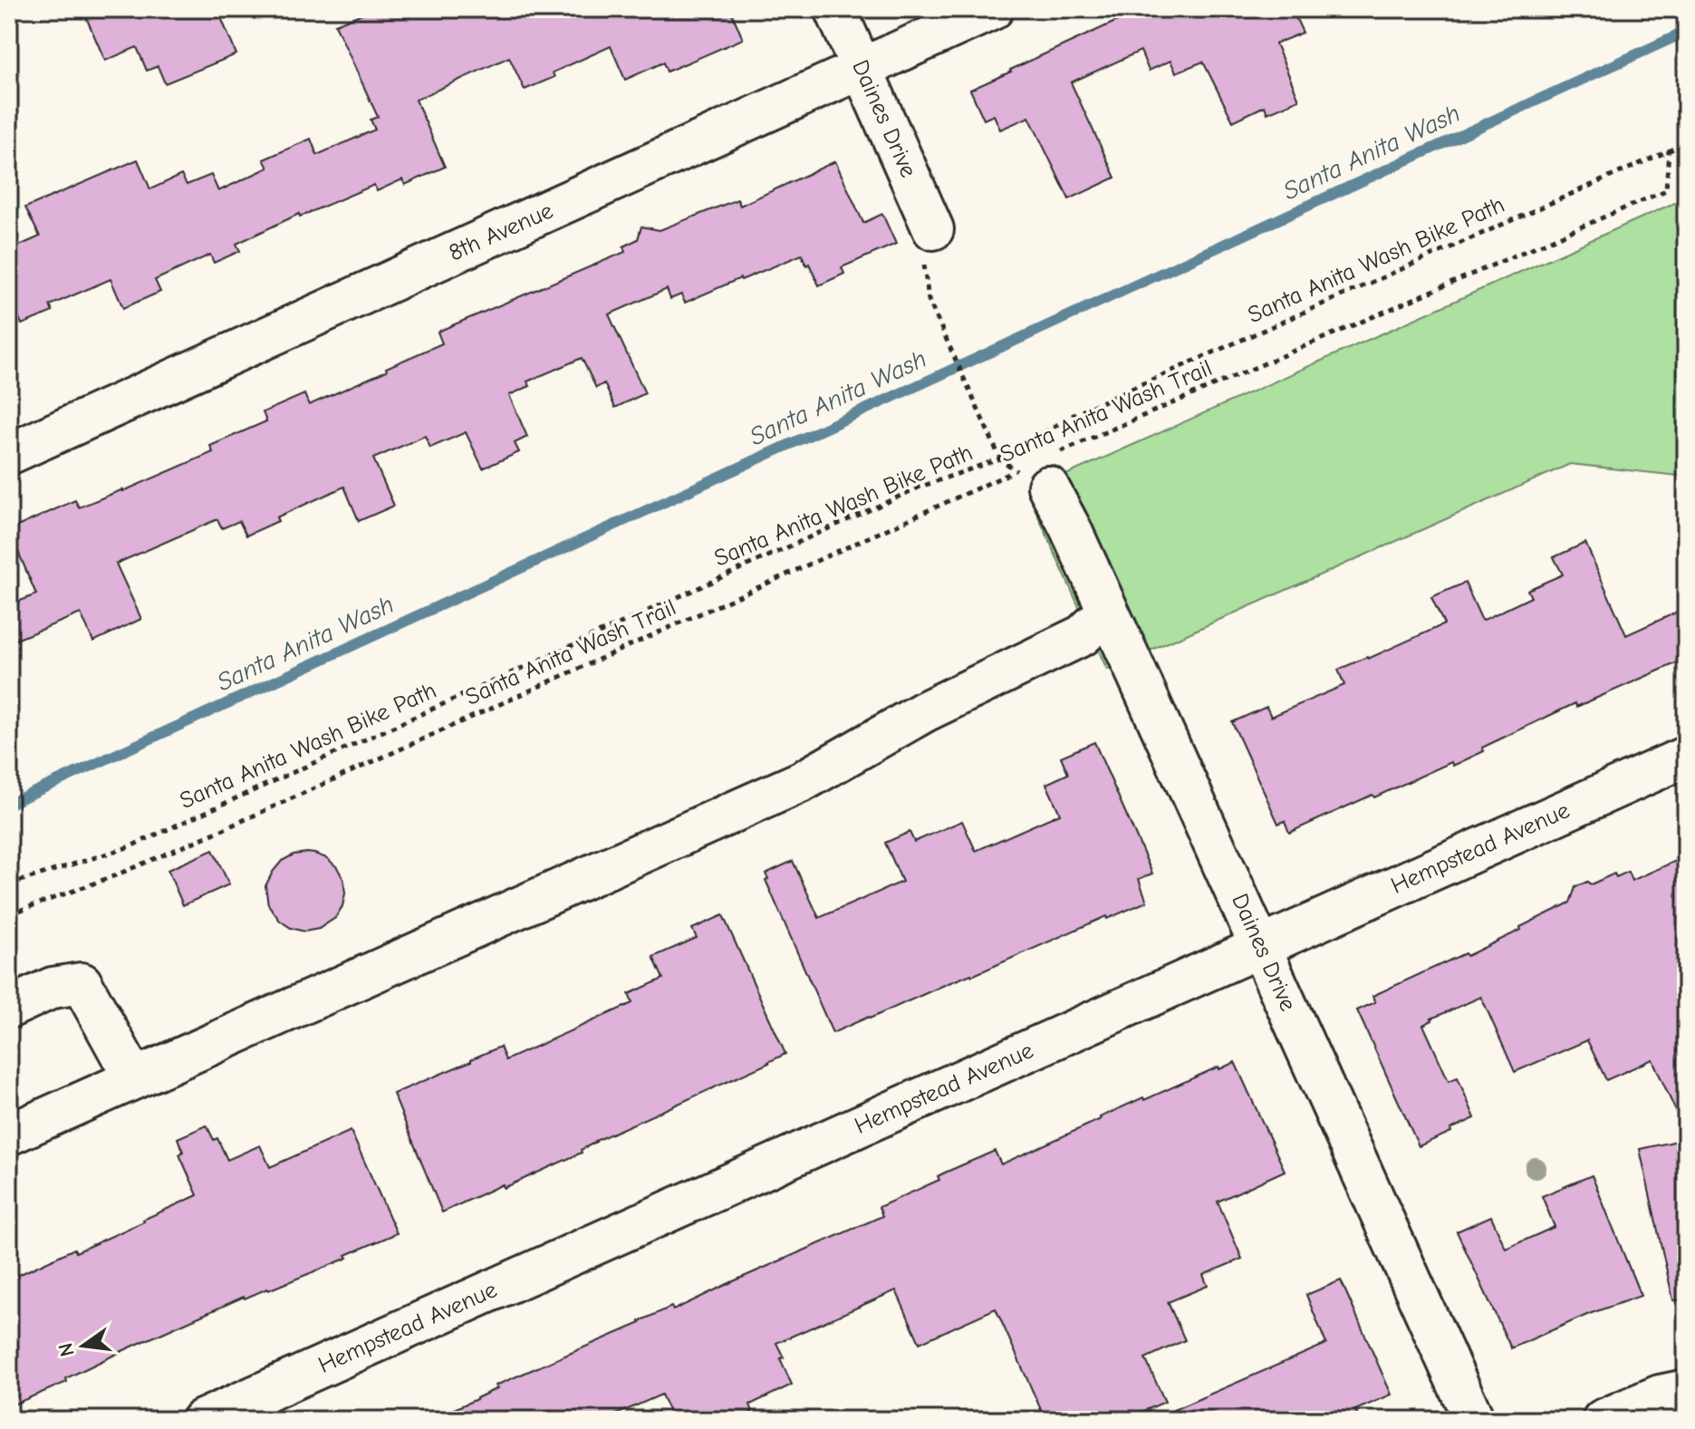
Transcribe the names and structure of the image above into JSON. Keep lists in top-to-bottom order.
{
  "streets": {
    "street": ["Daines Drive", "8th Avenue", "Hempstead Avenue"],
    "path": ["Santa Anita Wash Bike Path", "Santa Anita Wash Trail"]
  },
  "crossings": [
    ["Daines Drive", "8th Avenue"],
    ["Daines Drive", "Santa Anita Wash Trail"],
    ["Daines Drive", "Hempstead Avenue"],
    ["Santa Anita Wash Bike Path", "Santa Anita Wash Trail"]
  ],
  "water": ["Santa Anita Wash"],
  "north": "left"
}
